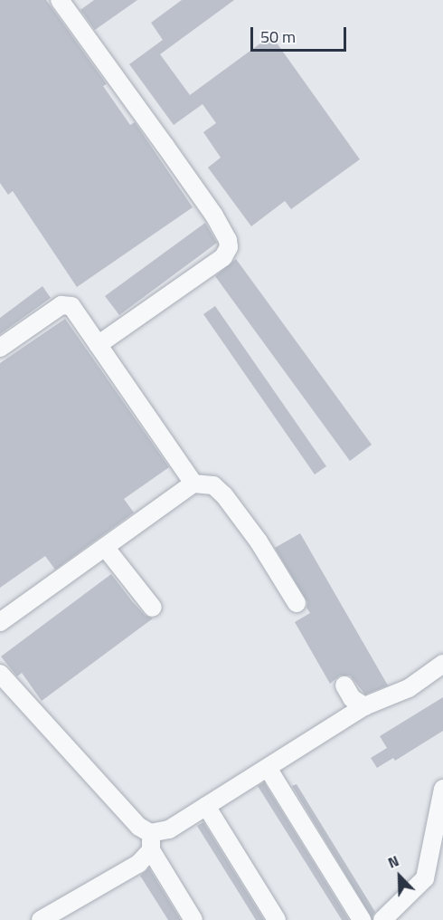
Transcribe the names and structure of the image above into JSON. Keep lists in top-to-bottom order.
{
  "scale_bar": "50 m",
  "north": "top left"
}
